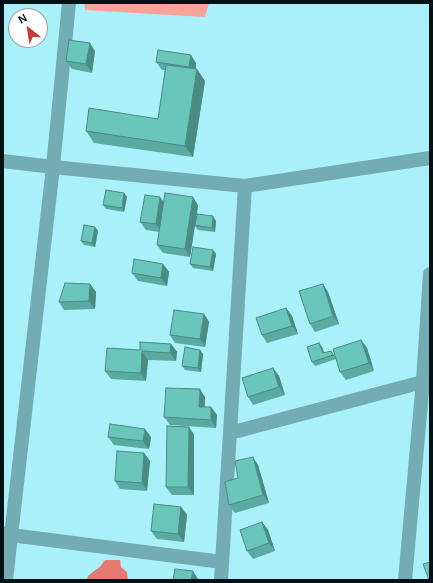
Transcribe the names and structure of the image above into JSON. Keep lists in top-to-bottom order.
{
  "north": "top left"
}
